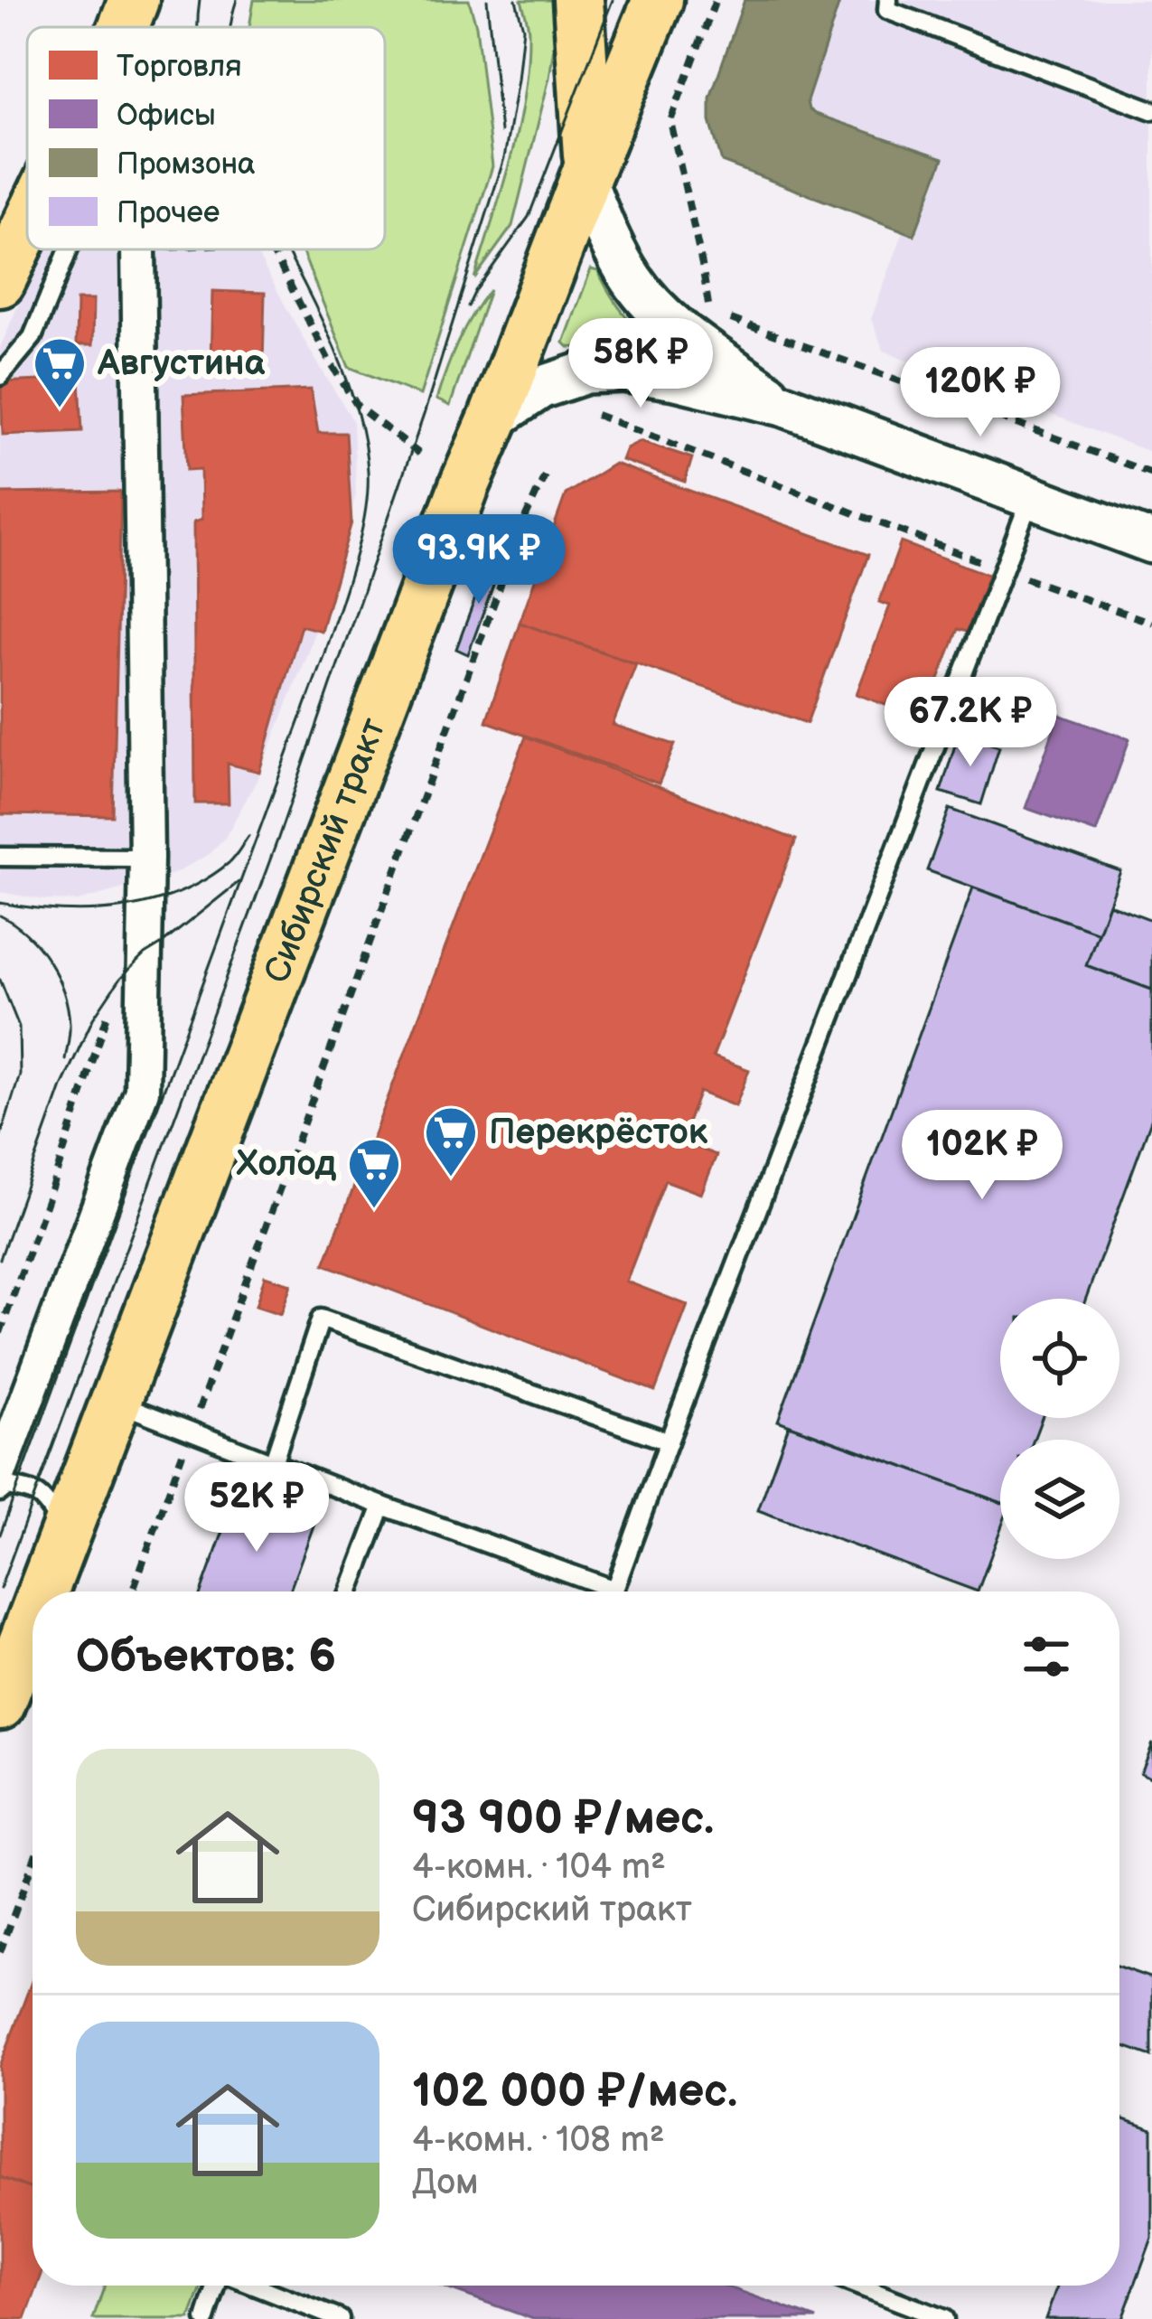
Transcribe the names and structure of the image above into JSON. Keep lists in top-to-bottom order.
{
  "streets": {
    "main road": ["Сибирский тракт"]
  },
  "places": {
    "supermarket": ["Августина", "Перекрёсток", "Холод"]
  },
  "legend": [
    "Торговля",
    "Офисы",
    "Промзона",
    "Прочее"
  ],
  "page": {
    "price": [
      "58K ₽",
      "120K ₽",
      "93.9K ₽",
      "67.2K ₽",
      "102K ₽",
      "52K ₽"
    ],
    "heading": "Объектов: 6",
    "list": [
      {
        "name": "93 900 ₽/мес.",
        "note": "4-комн. · 104 m² · Сибирский тракт"
      },
      {
        "name": "102 000 ₽/мес.",
        "note": "4-комн. · 108 m² · Дом"
      }
    ]
  }
}
